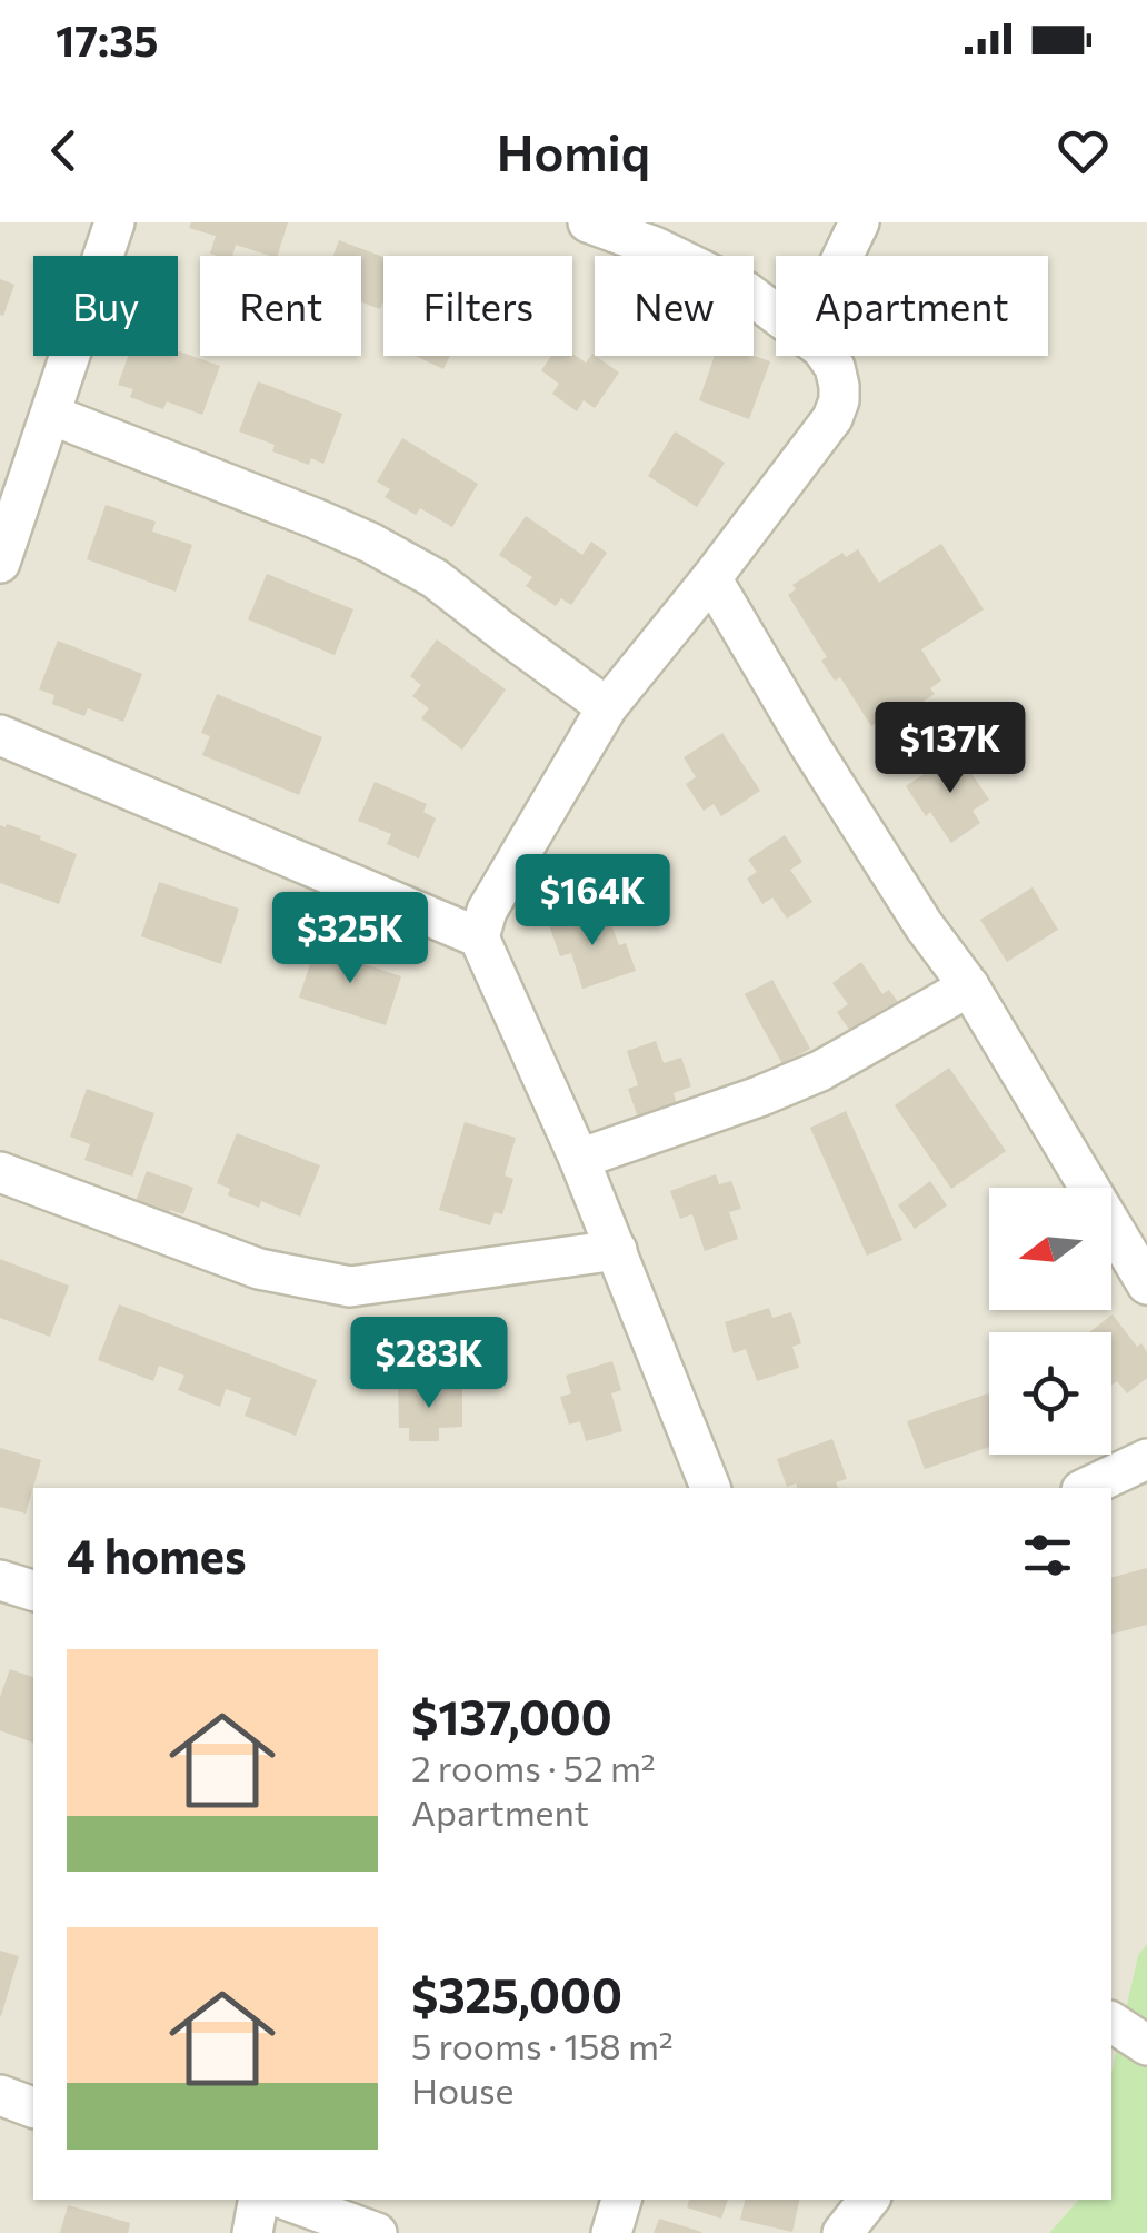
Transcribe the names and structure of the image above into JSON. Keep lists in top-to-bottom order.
{
  "north": "left",
  "page": {
    "status": "17:35",
    "header": "Homiq",
    "chip": [
      "Buy",
      "Rent",
      "Filters",
      "New",
      "Apartment"
    ],
    "price": [
      "$137K",
      "$164K",
      "$325K",
      "$283K"
    ],
    "heading": "4 homes",
    "list": [
      {
        "name": "$137,000",
        "note": "2 rooms · 52 m² · Apartment"
      },
      {
        "name": "$325,000",
        "note": "5 rooms · 158 m² · House"
      }
    ]
  }
}
